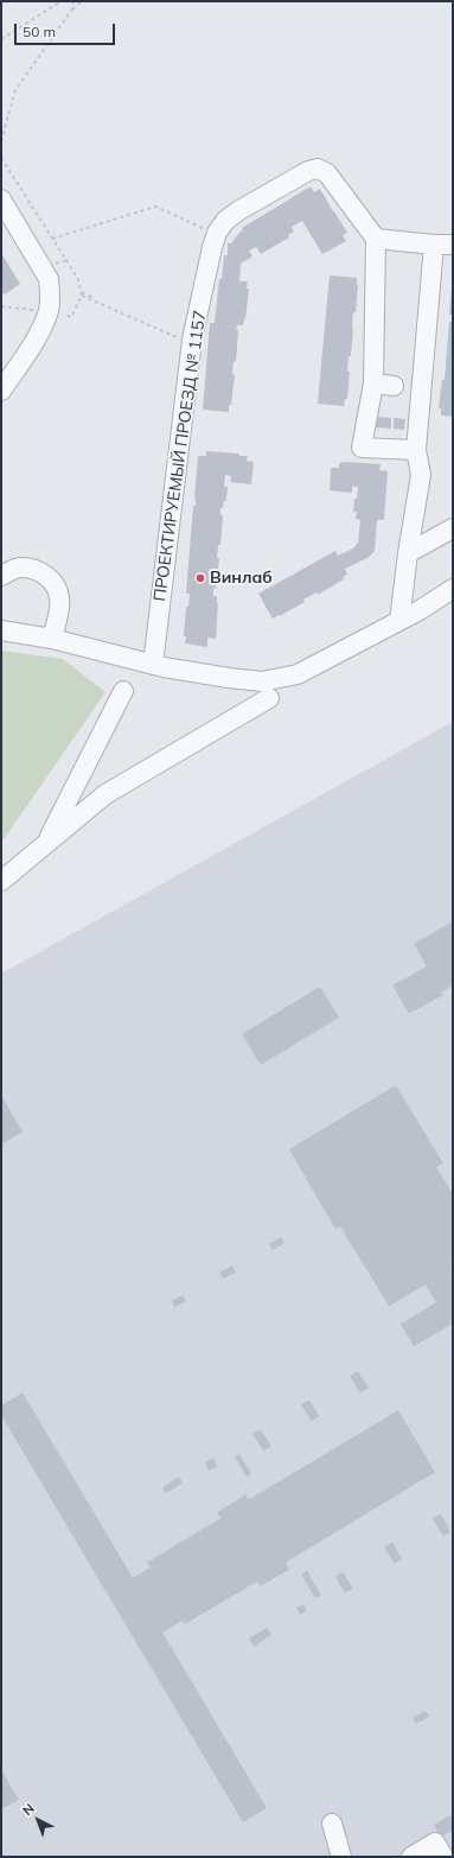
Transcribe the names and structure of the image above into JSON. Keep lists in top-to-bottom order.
{
  "streets": {
    "street": ["ПРОЕКТИРУЕМЫЙ ПРОЕЗД № 1157"]
  },
  "places": ["Винлаб"],
  "scale_bar": "50 m",
  "north": "top left"
}
